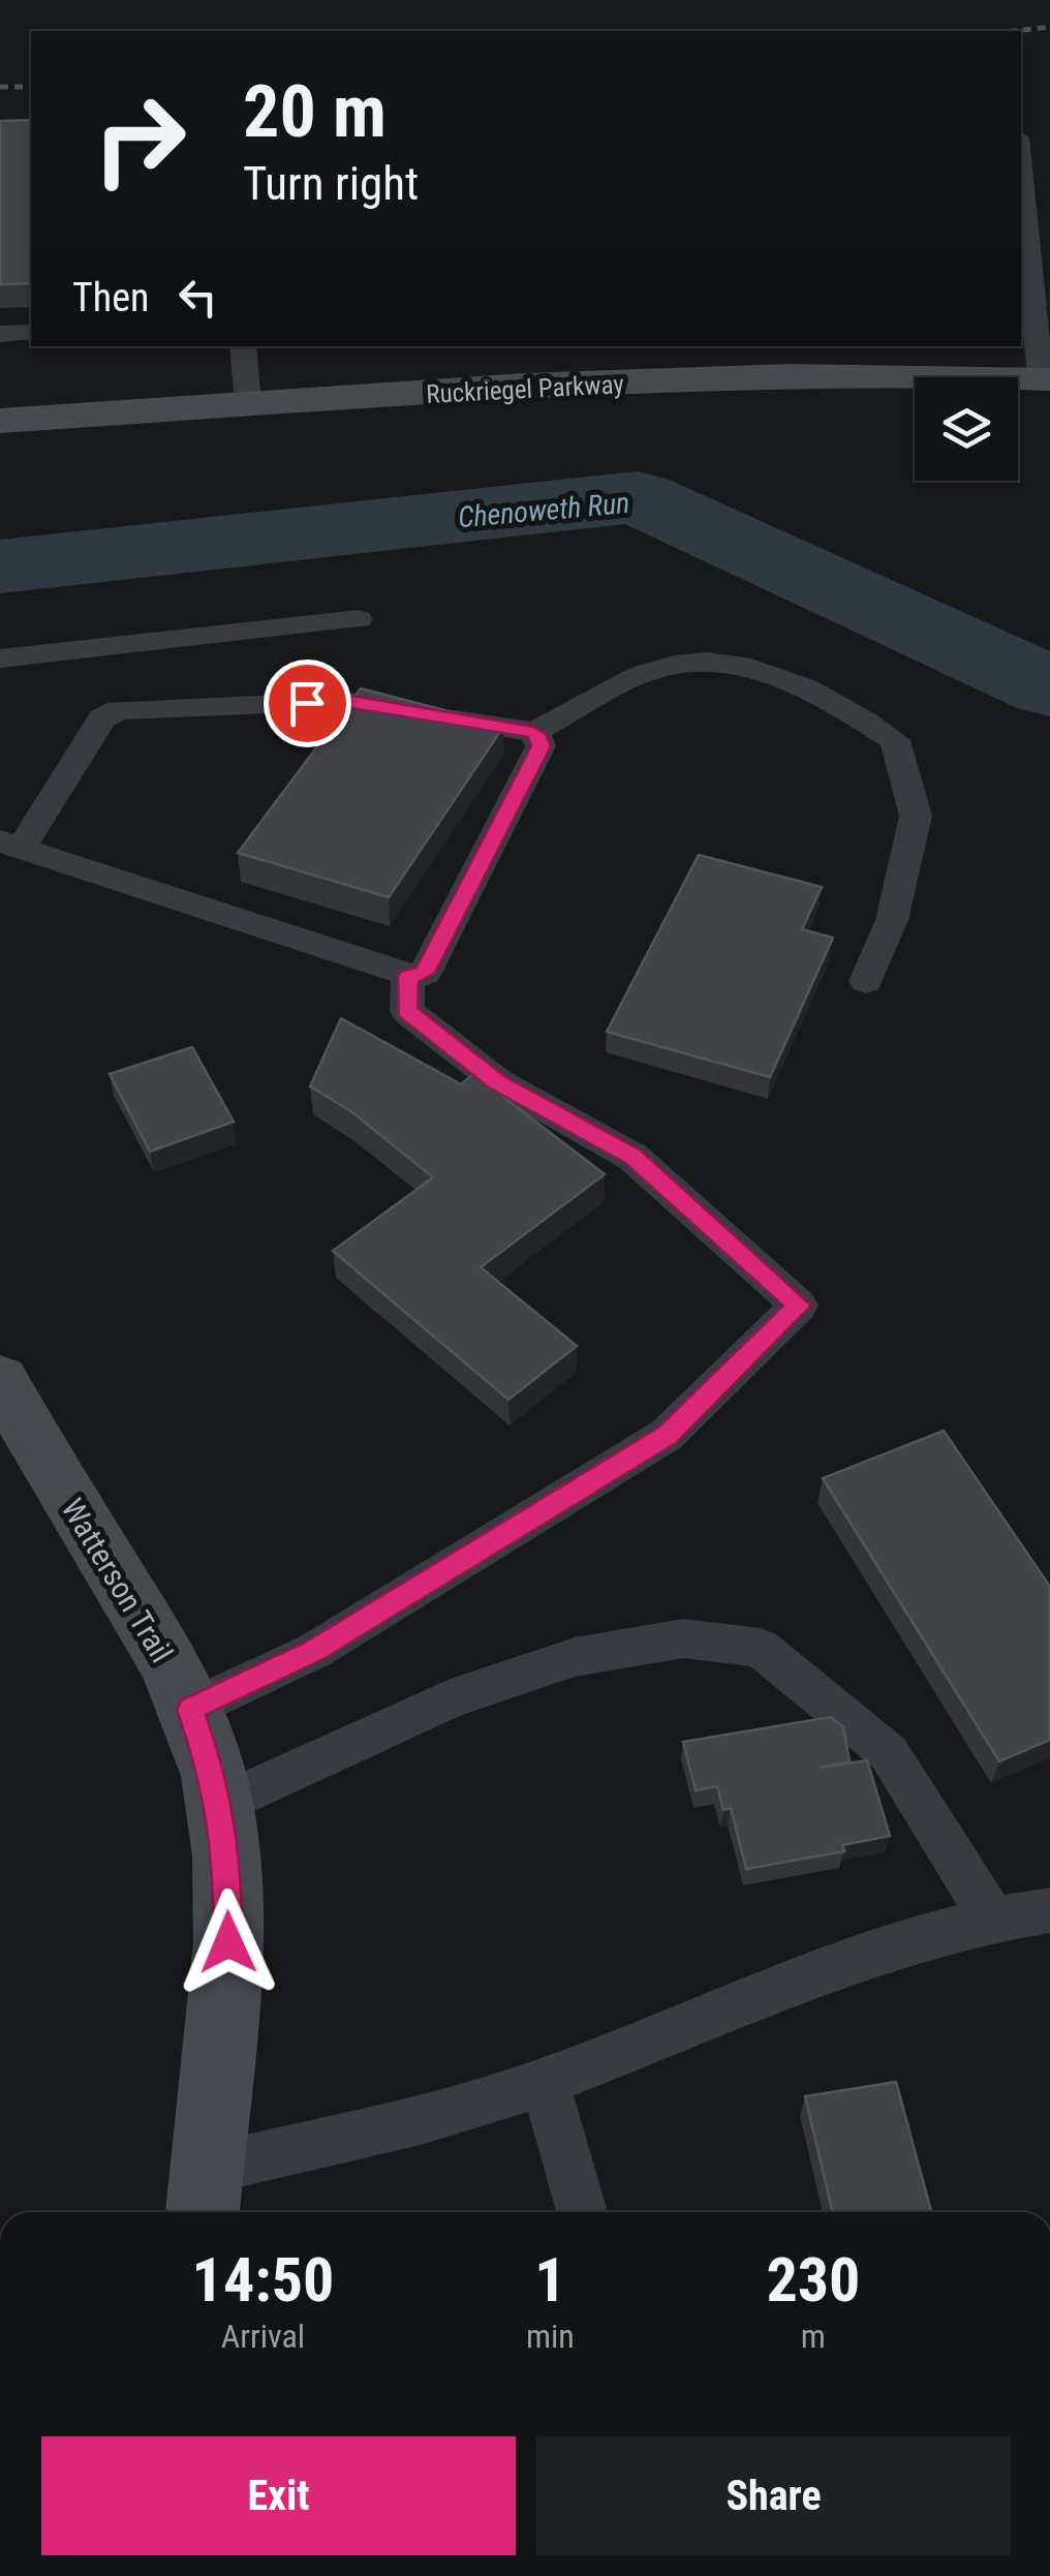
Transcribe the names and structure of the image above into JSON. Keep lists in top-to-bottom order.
{
  "streets": {
    "main road": ["Ruckriegel Parkway", "Watterson Trail"]
  },
  "water": ["Chenoweth Run"],
  "page": {
    "turn": ["20 m", "Turn right"],
    "then": "Then",
    "eta": [
      "14:50",
      "Arrival",
      "1",
      "min",
      "230",
      "m"
    ],
    "buttons": ["Exit", "Share"]
  }
}
